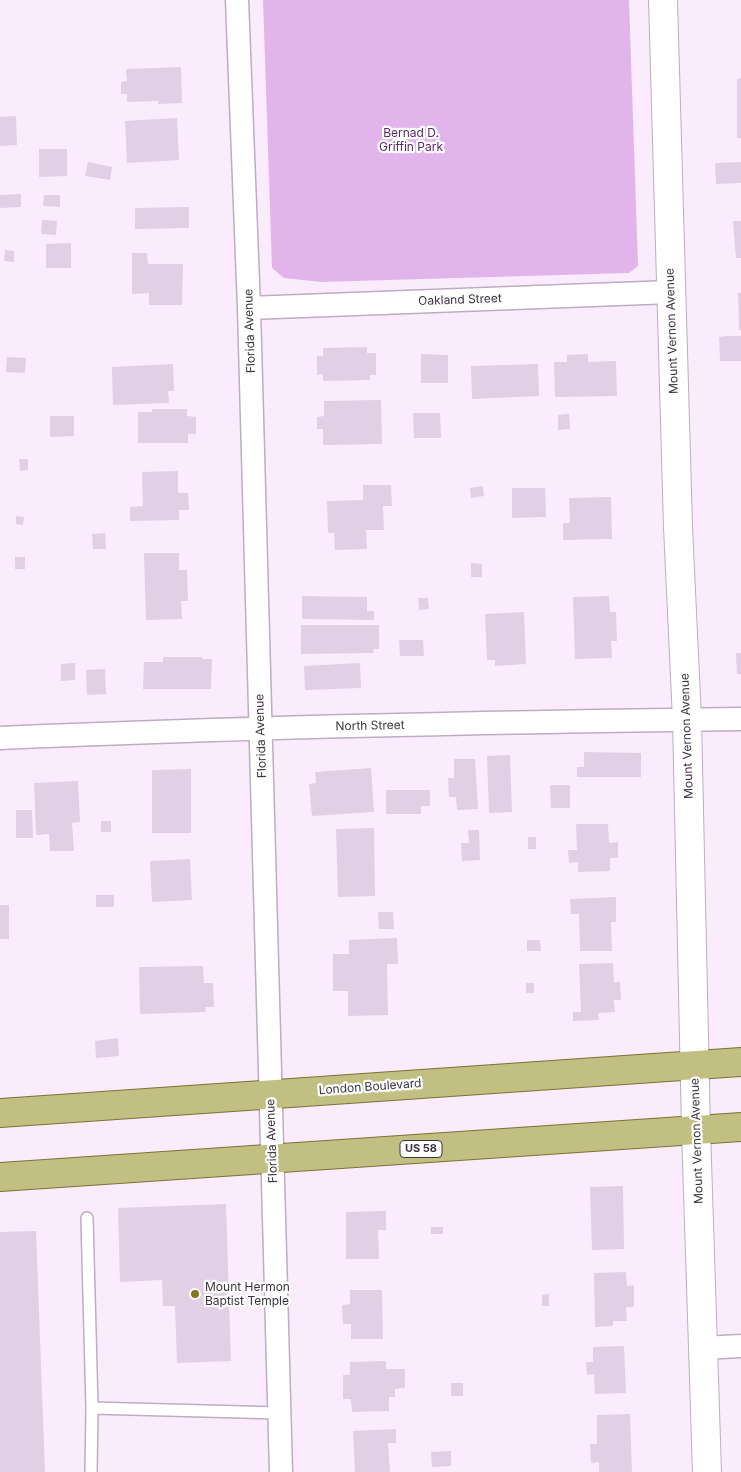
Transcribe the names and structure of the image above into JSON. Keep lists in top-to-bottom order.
{
  "streets": {
    "main road": ["London Boulevard", "US 58"],
    "street": [
      "Oakland Street",
      "Florida Avenue",
      "Mount Vernon Avenue",
      "North Street"
    ]
  },
  "crossings": [
    ["Oakland Street", "Florida Avenue"],
    ["Oakland Street", "Mount Vernon Avenue"],
    ["Florida Avenue", "North Street"],
    ["Florida Avenue", "London Boulevard"],
    ["Florida Avenue", "US 58"],
    ["Mount Vernon Avenue", "North Street"],
    ["Mount Vernon Avenue", "London Boulevard"],
    ["Mount Vernon Avenue", "US 58"]
  ],
  "parks": ["Bernad D. Griffin Park"],
  "places": ["Mount Hermon Baptist Temple"]
}
